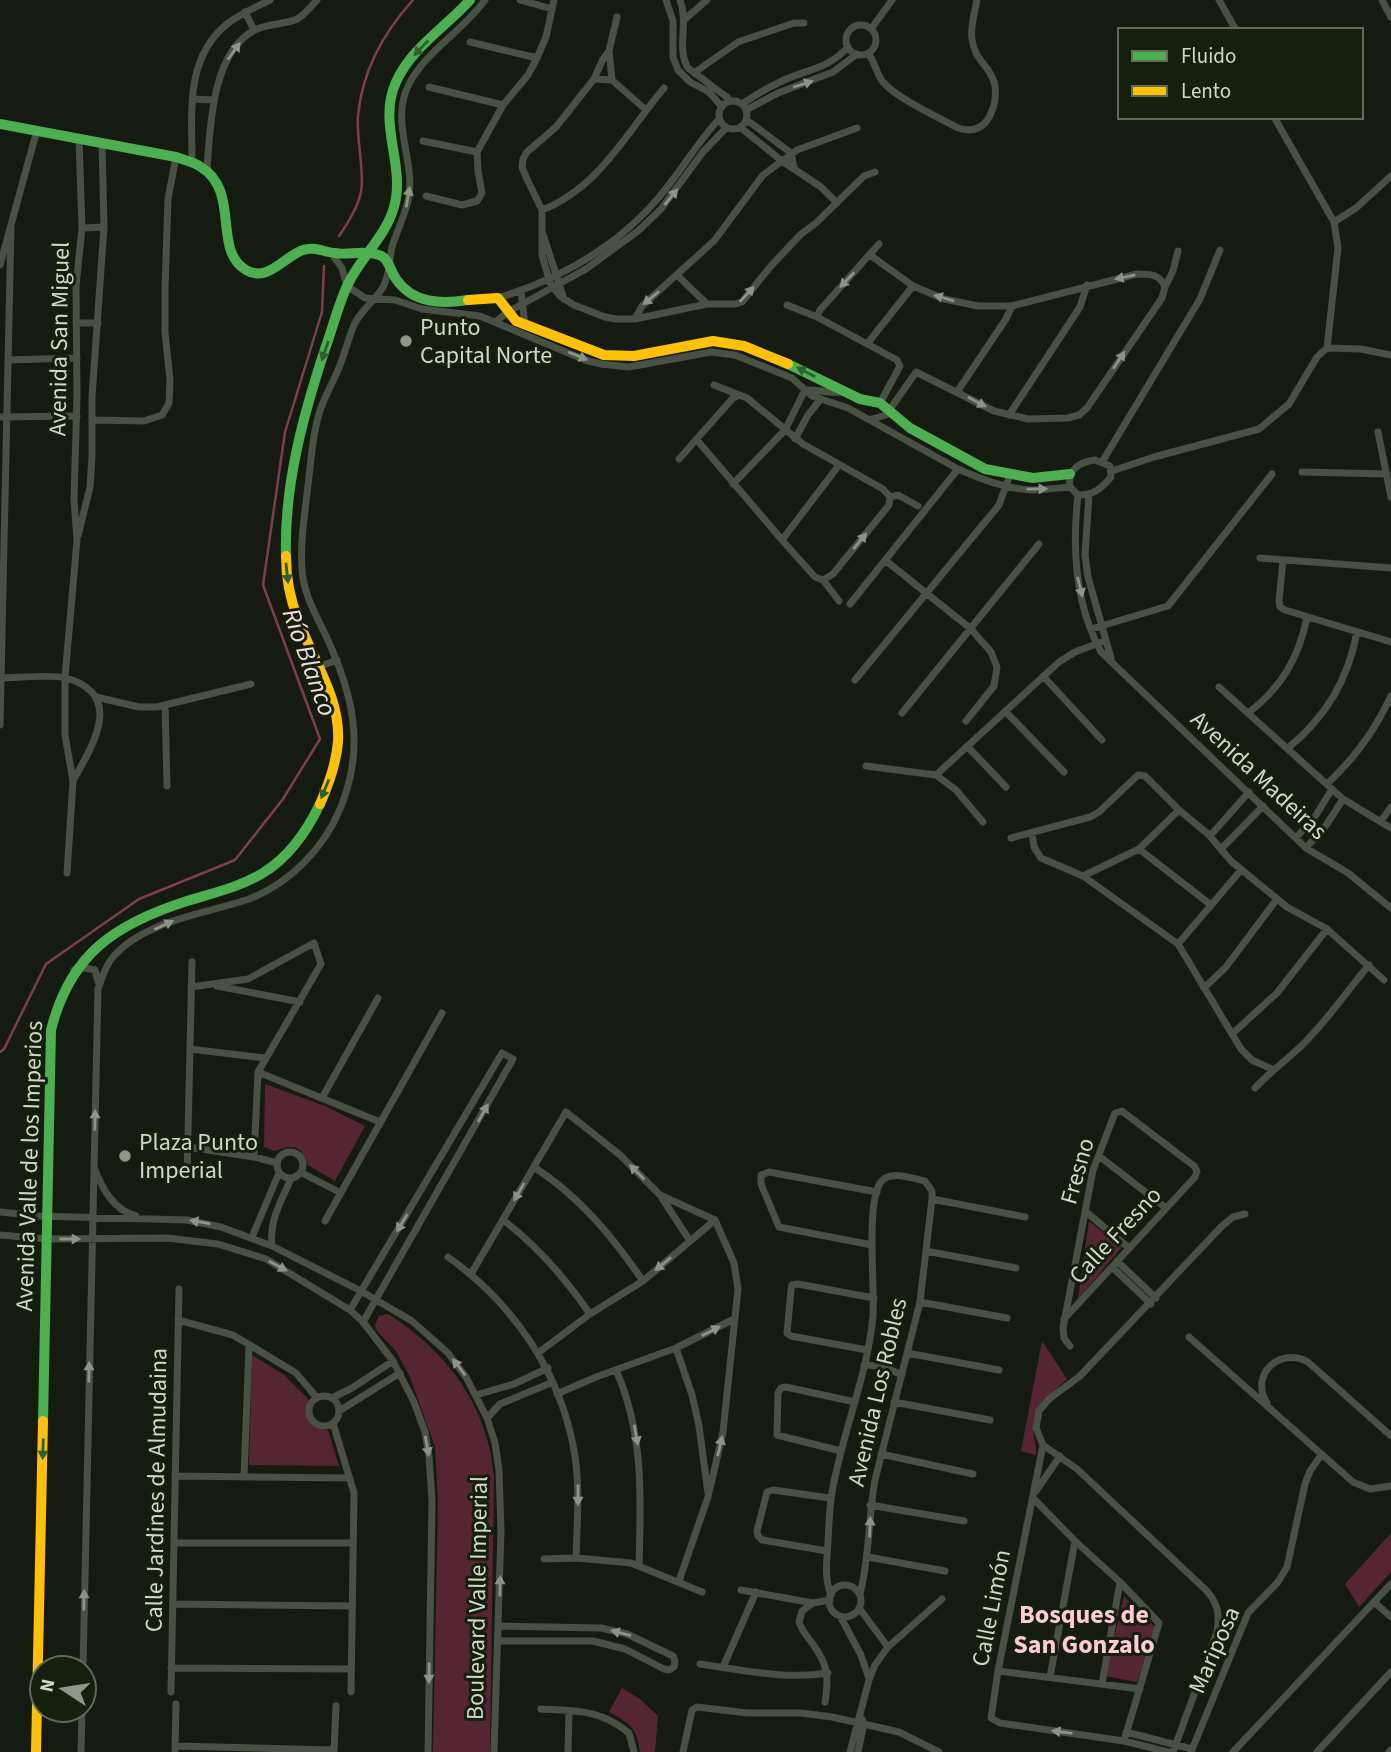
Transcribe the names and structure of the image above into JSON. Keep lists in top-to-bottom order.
{
  "streets": {
    "street": [
      "Avenida San Miguel",
      "Avenida Madeiras",
      "Avenida Valle de los Imperios",
      "Fresno",
      "Calle Fresno",
      "Avenida Los Robles",
      "Calle Jardines de Almudaina",
      "Boulevard Valle Imperial",
      "Calle Limón",
      "Mariposa"
    ]
  },
  "crossings": [
    ["Avenida Valle de los Imperios", "Boulevard Valle Imperial"],
    ["Fresno", "Calle Fresno"]
  ],
  "districts": ["Bosques de San Gonzalo"],
  "water": ["Río Blanco"],
  "places": ["Punto Capital Norte", "Plaza Punto Imperial"],
  "legend": ["Fluido", "Lento"],
  "north": "left"
}
